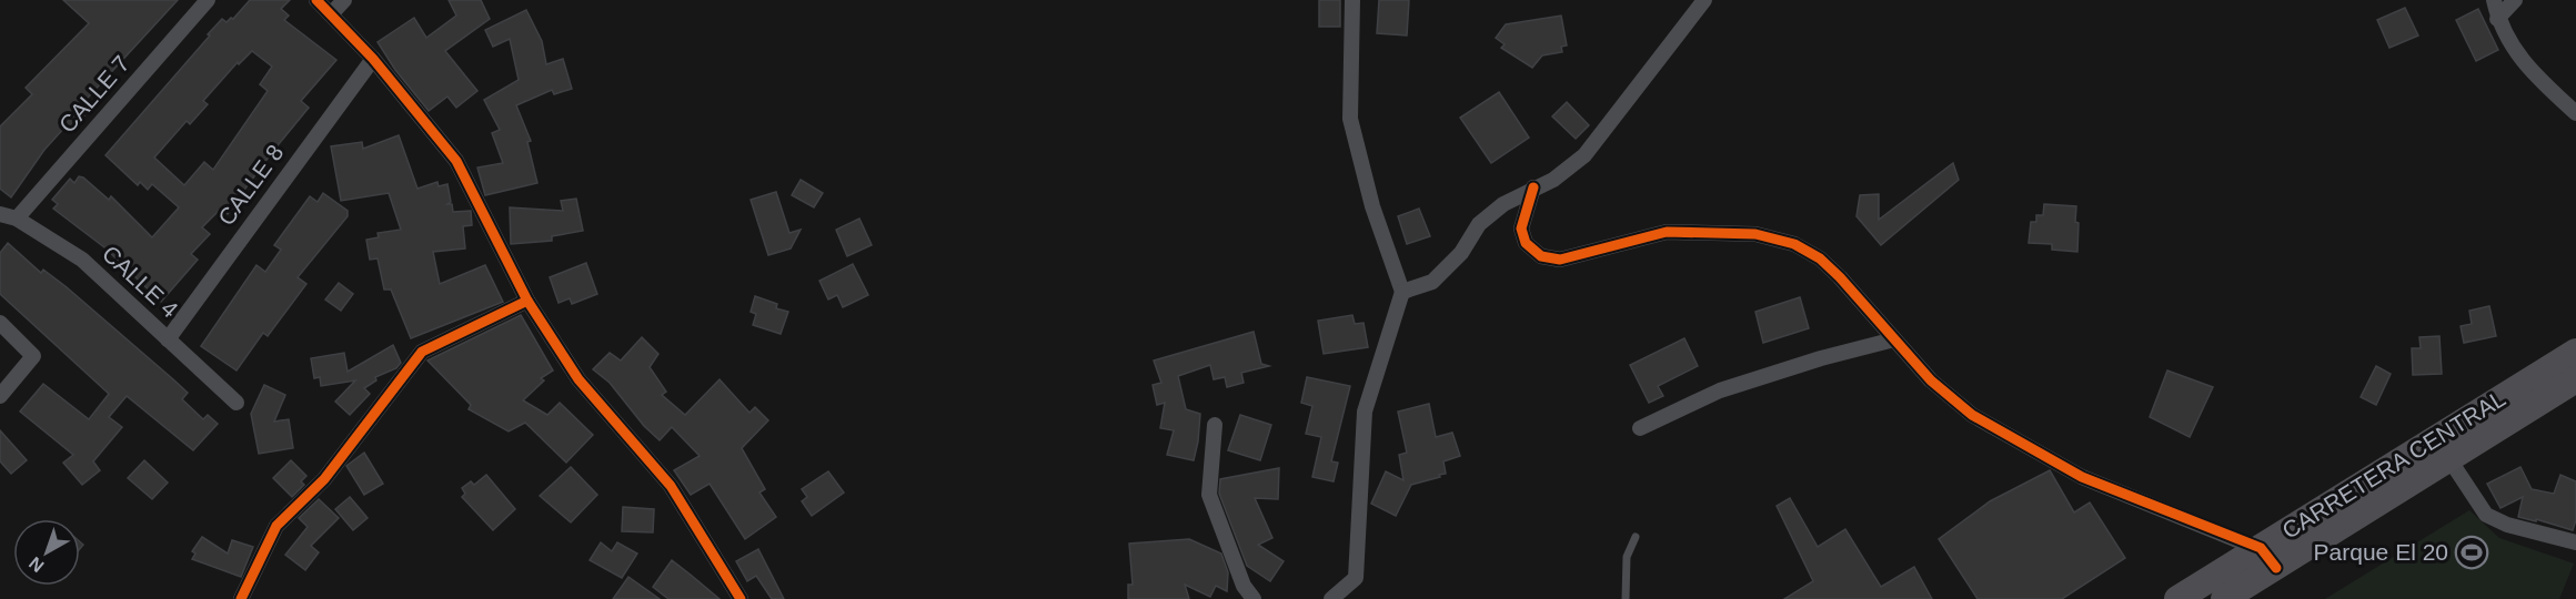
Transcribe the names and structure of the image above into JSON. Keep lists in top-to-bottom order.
{
  "streets": {
    "highway": ["CARRETERA CENTRAL"],
    "street": ["CALLE 7", "CALLE 8", "CALLE 4"]
  },
  "crossings": [
    ["CALLE 7", "CALLE 4"],
    ["CALLE 8", "CALLE 4"]
  ],
  "places": {
    "sports": ["Parque El 20"]
  },
  "north": "bottom left"
}
